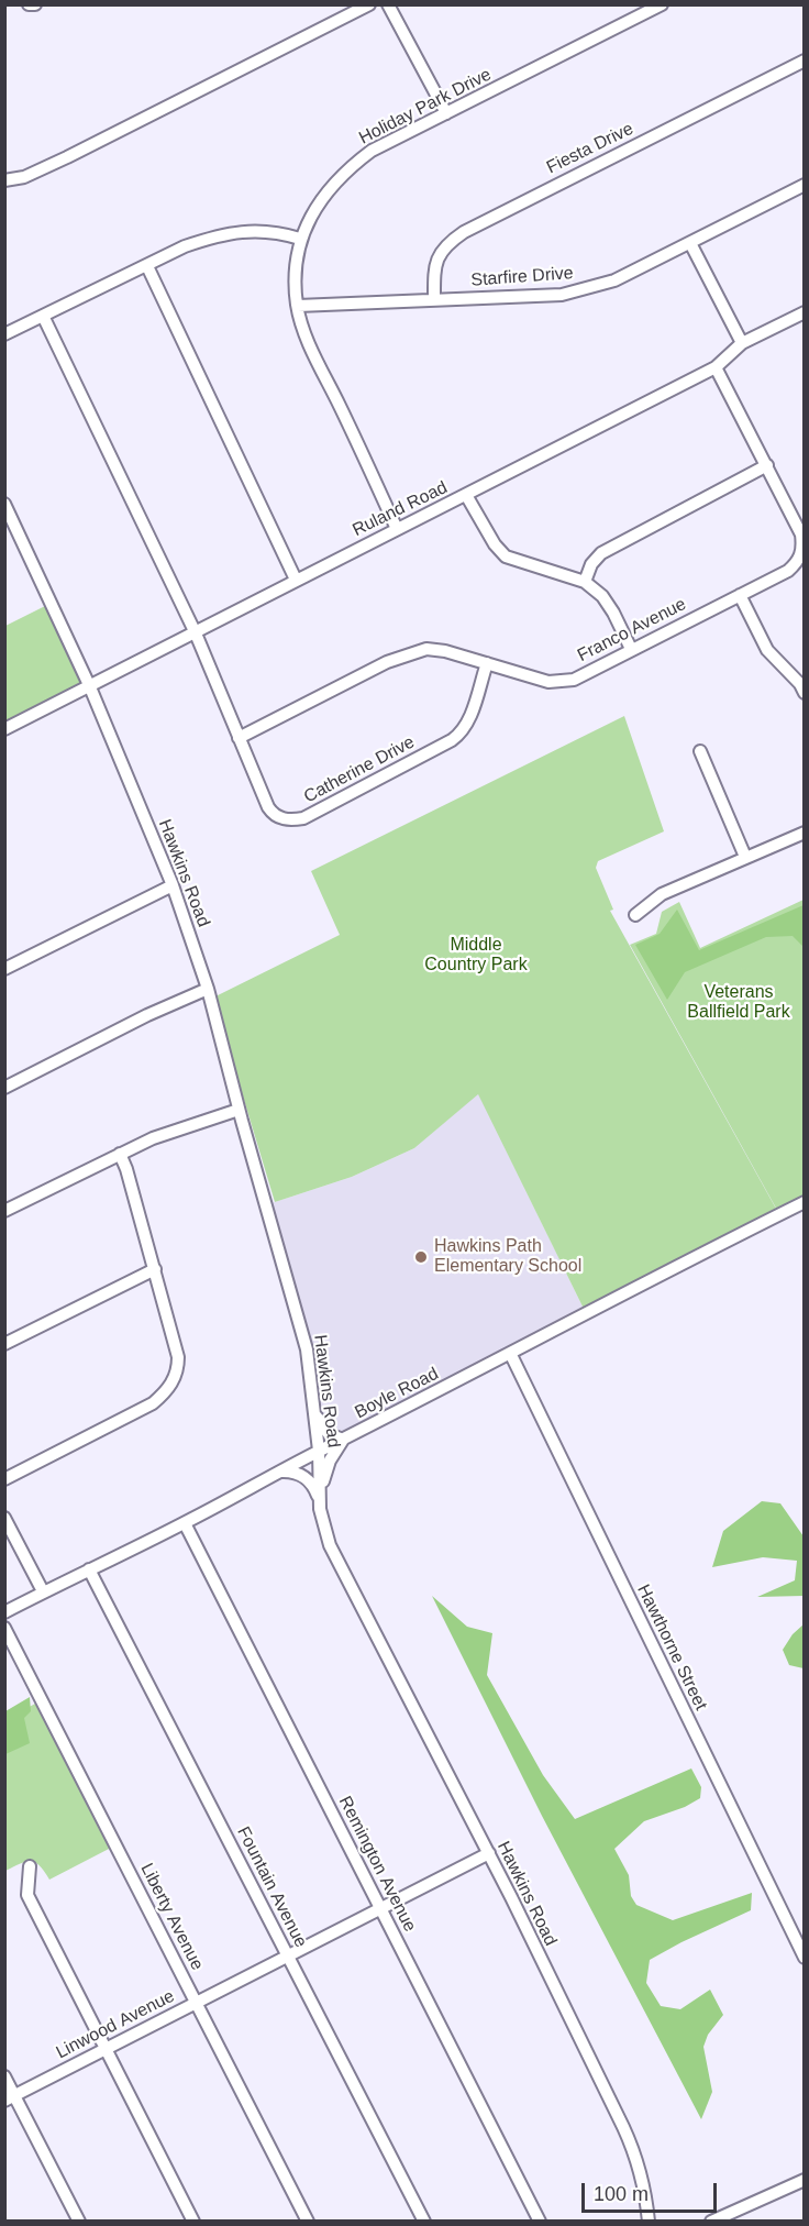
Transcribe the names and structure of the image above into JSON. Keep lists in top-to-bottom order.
{
  "streets": {
    "street": [
      "Holiday Park Drive",
      "Fiesta Drive",
      "Starfire Drive",
      "Ruland Road",
      "Franco Avenue",
      "Catherine Drive",
      "Hawkins Road",
      "Boyle Road",
      "Hawthorne Street",
      "Remington Avenue",
      "Fountain Avenue",
      "Liberty Avenue",
      "Linwood Avenue"
    ]
  },
  "crossings": [
    ["Holiday Park Drive", "Starfire Drive"],
    ["Holiday Park Drive", "Ruland Road"],
    ["Fiesta Drive", "Starfire Drive"],
    ["Ruland Road", "Franco Avenue"],
    ["Ruland Road", "Catherine Drive"],
    ["Ruland Road", "Hawkins Road"],
    ["Franco Avenue", "Catherine Drive"],
    ["Hawkins Road", "Boyle Road"],
    ["Hawkins Road", "Linwood Avenue"],
    ["Boyle Road", "Hawthorne Street"],
    ["Boyle Road", "Remington Avenue"],
    ["Boyle Road", "Fountain Avenue"],
    ["Remington Avenue", "Linwood Avenue"],
    ["Fountain Avenue", "Linwood Avenue"],
    ["Liberty Avenue", "Linwood Avenue"]
  ],
  "parks": ["Middle Country Park", "Veterans Ballfield Park"],
  "places": ["Hawkins Path Elementary School"],
  "scale_bar": "100 m"
}
